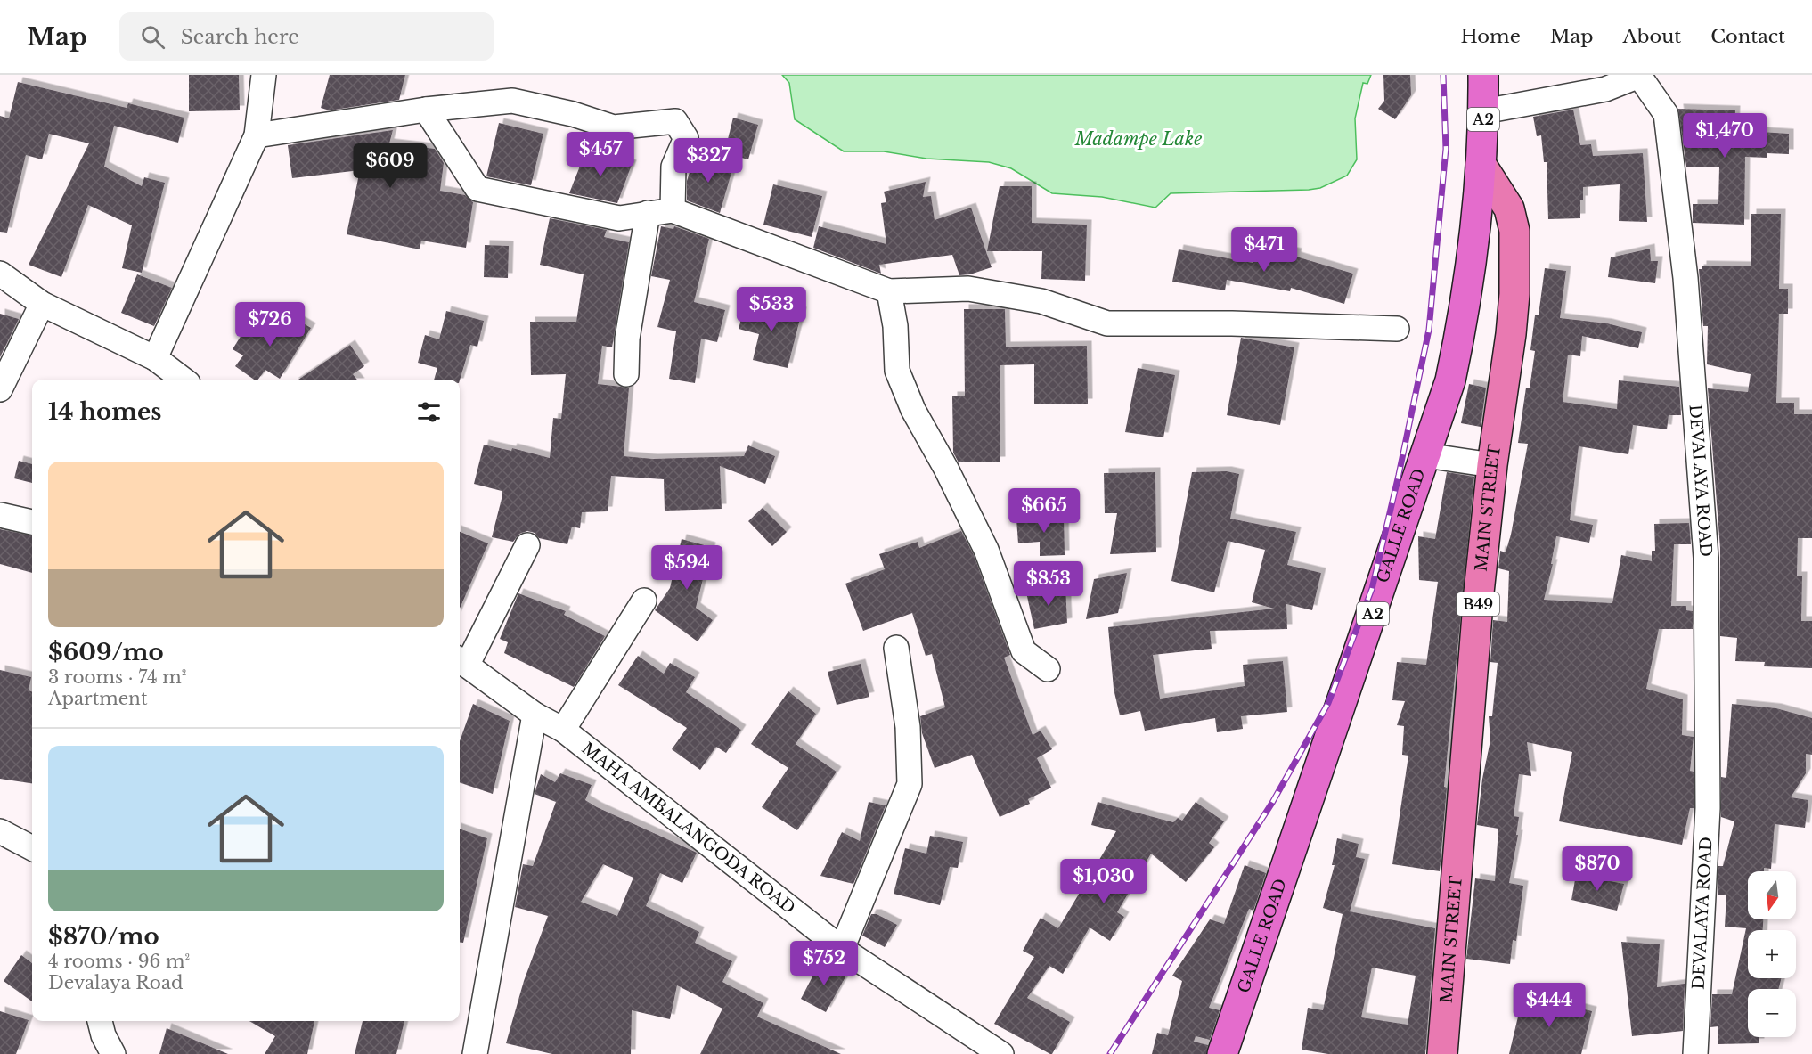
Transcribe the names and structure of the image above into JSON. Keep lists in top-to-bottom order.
{
  "streets": {
    "highway": ["A2", "GALLE ROAD"],
    "main road": ["MAIN STREET", "B49"],
    "street": ["DEVALAYA ROAD", "MAHA AMBALANGODA ROAD"]
  },
  "crossings": [
    ["DEVALAYA ROAD", "GALLE ROAD"],
    ["MAIN STREET", "GALLE ROAD"]
  ],
  "water": ["Madampe Lake"],
  "north": "bottom",
  "page": {
    "header": "Map",
    "search": "Search here",
    "nav": [
      "Home",
      "Map",
      "About",
      "Contact"
    ],
    "price": [
      "$1,470",
      "$457",
      "$327",
      "$609",
      "$471",
      "$533",
      "$726",
      "$665",
      "$594",
      "$853",
      "$870",
      "$1,030",
      "$752",
      "$444"
    ],
    "heading": "14 homes",
    "list": [
      {
        "name": "$609/mo",
        "note": "3 rooms · 74 m² · Apartment"
      },
      {
        "name": "$870/mo",
        "note": "4 rooms · 96 m² · Devalaya Road"
      }
    ],
    "map_buttons": ["+", "−"]
  }
}
